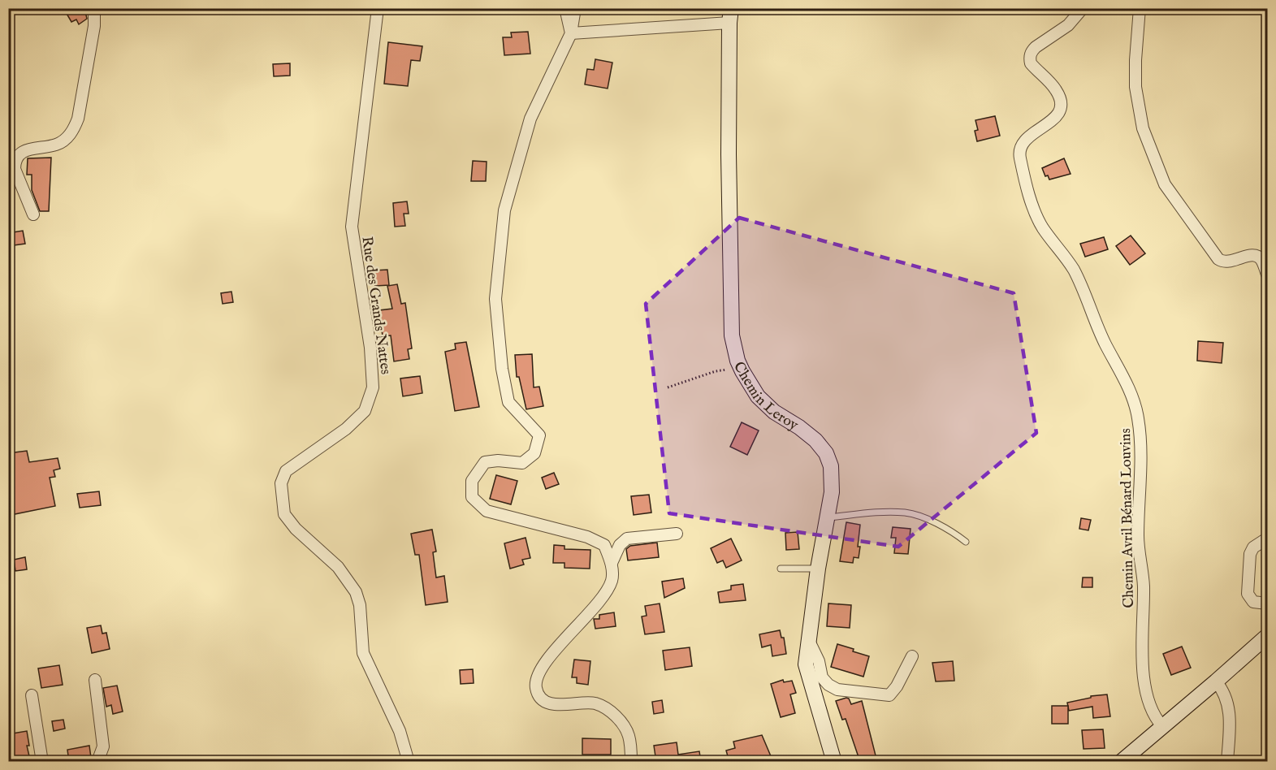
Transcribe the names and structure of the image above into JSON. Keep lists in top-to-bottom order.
{
  "streets": {
    "street": ["Rue des Grands Nattes", "Chemin Leroy", "Chemin Avril Bénard Louvins"]
  }
}
